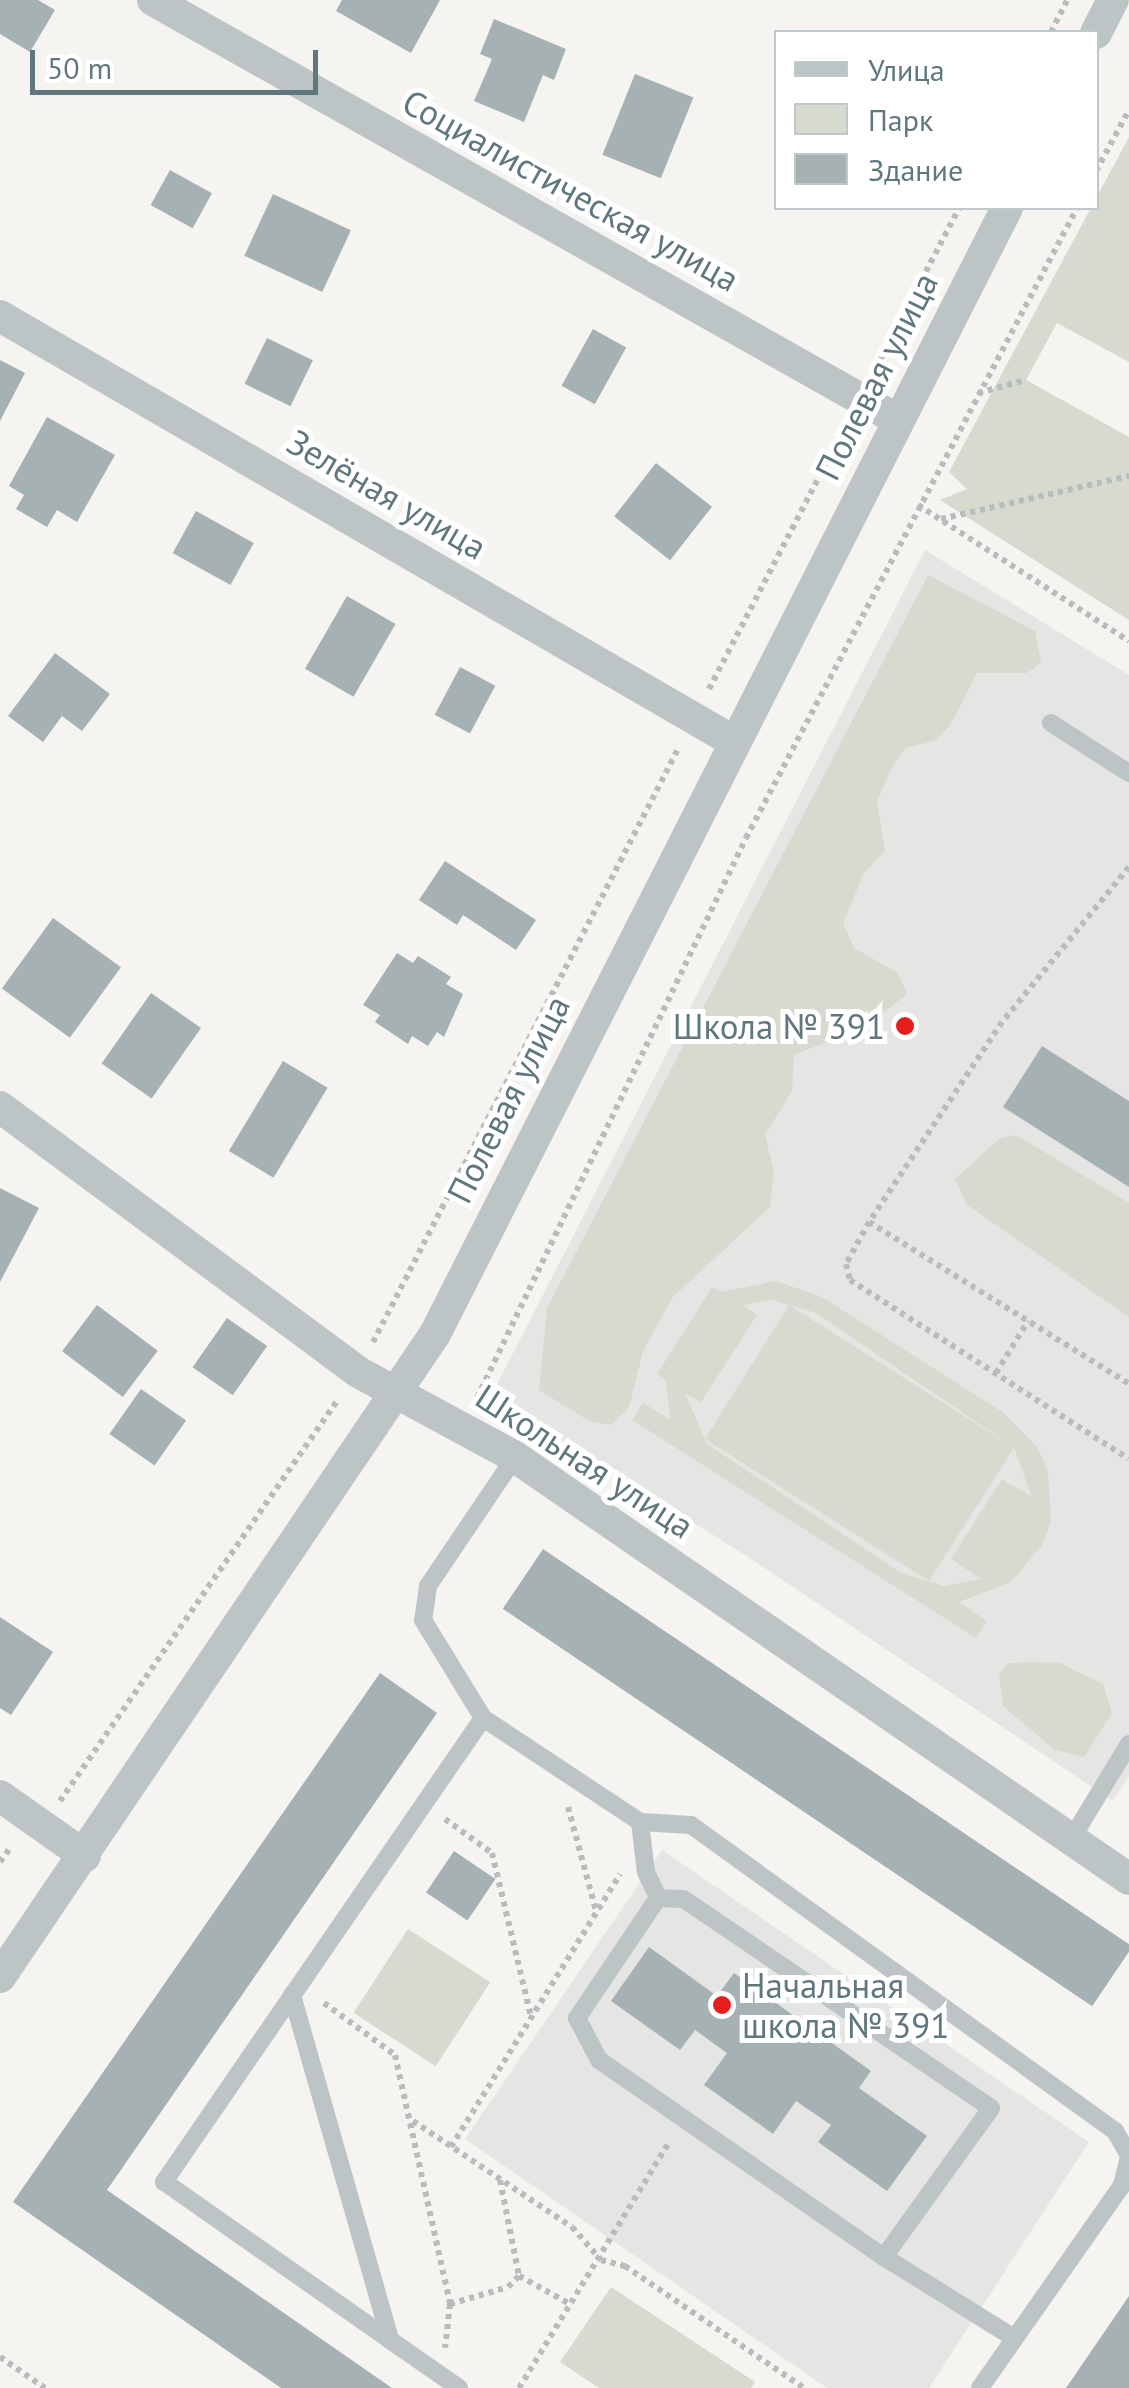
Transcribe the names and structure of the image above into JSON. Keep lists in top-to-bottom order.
{
  "streets": {
    "street": [
      "Социалистическая улица",
      "Полевая улица",
      "Зелёная улица",
      "Школьная улица"
    ]
  },
  "crossings": [
    ["Социалистическая улица", "Полевая улица"],
    ["Полевая улица", "Зелёная улица"],
    ["Полевая улица", "Школьная улица"]
  ],
  "places": ["Школа № 391", "Начальная школа № 391"],
  "legend": ["Улица", "Парк", "Здание"],
  "scale_bar": "50 m"
}
